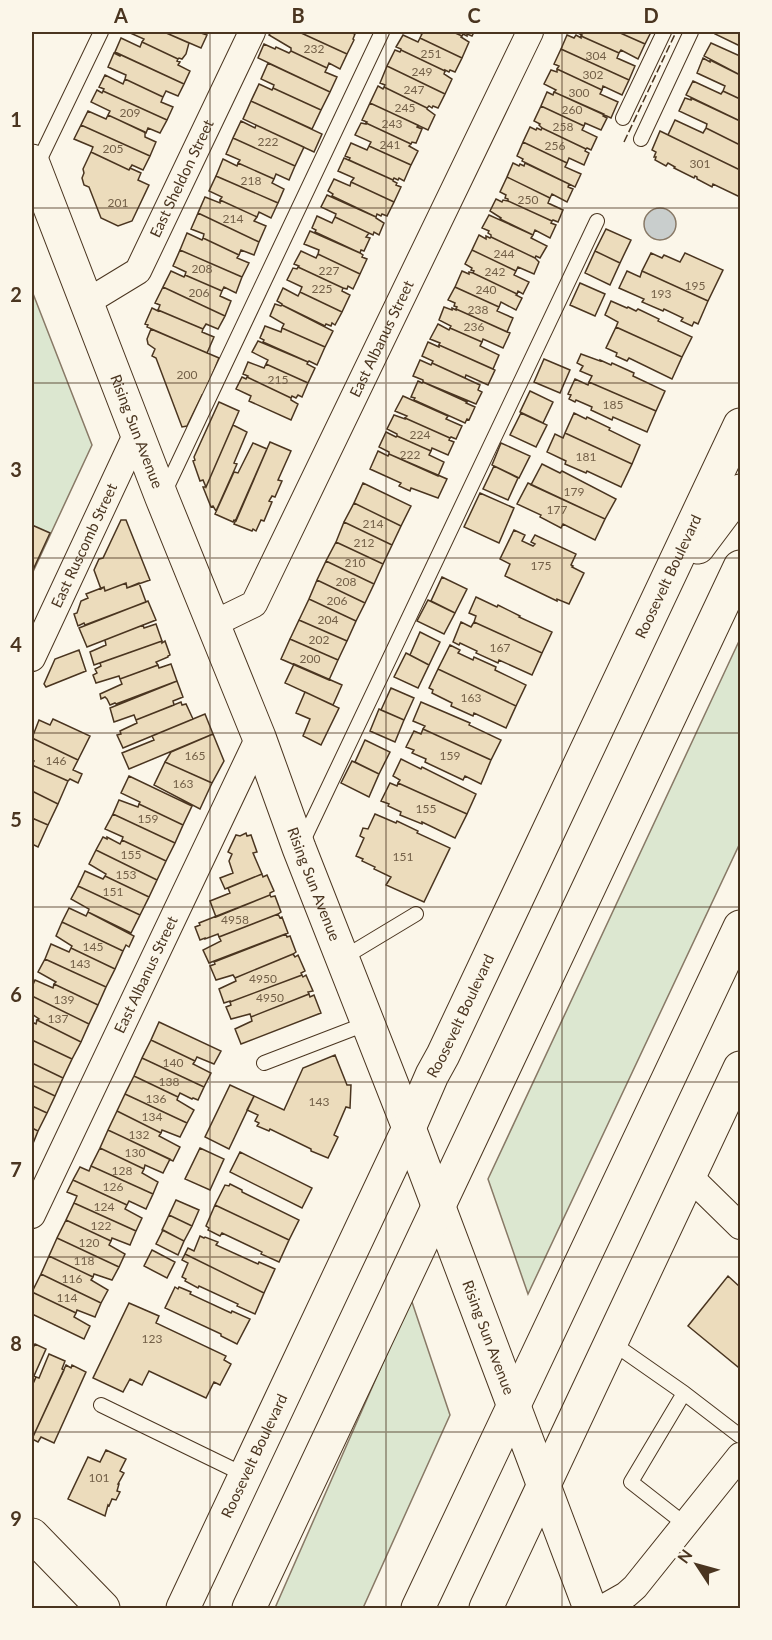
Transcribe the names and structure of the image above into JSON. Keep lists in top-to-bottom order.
{
  "streets": {
    "main road": ["Rising Sun Avenue", "Roosevelt Boulevard"],
    "street": ["East Sheldon Street", "East Albanus Street", "East Ruscomb Street"]
  },
  "crossings": [
    ["East Sheldon Street", "Rising Sun Avenue"],
    ["East Albanus Street", "Rising Sun Avenue"],
    ["Rising Sun Avenue", "East Ruscomb Street"],
    ["Rising Sun Avenue", "Roosevelt Boulevard"]
  ],
  "house_numbers": [
    "232",
    "251",
    "304",
    "249",
    "302",
    "247",
    "300",
    "245",
    "260",
    "209",
    "243",
    "258",
    "222",
    "241",
    "256",
    "205",
    "301",
    "218",
    "250",
    "201",
    "214",
    "244",
    "208",
    "227",
    "242",
    "195",
    "225",
    "240",
    "206",
    "193",
    "238",
    "236",
    "200",
    "215",
    "185",
    "224",
    "222",
    "181",
    "179",
    "177",
    "214",
    "212",
    "210",
    "175",
    "208",
    "206",
    "204",
    "202",
    "167",
    "200",
    "163",
    "165",
    "159",
    "146",
    "163",
    "155",
    "159",
    "155",
    "151",
    "153",
    "151",
    "4958",
    "145",
    "143",
    "4950",
    "4950",
    "139",
    "137",
    "140",
    "138",
    "136",
    "143",
    "134",
    "132",
    "130",
    "128",
    "126",
    "124",
    "122",
    "120",
    "118",
    "116",
    "114",
    "123",
    "101"
  ],
  "north": "top left",
  "grid": {
    "columns": [
      "A",
      "B",
      "C",
      "D"
    ],
    "rows": [
      "1",
      "2",
      "3",
      "4",
      "5",
      "6",
      "7",
      "8",
      "9"
    ]
  }
}
